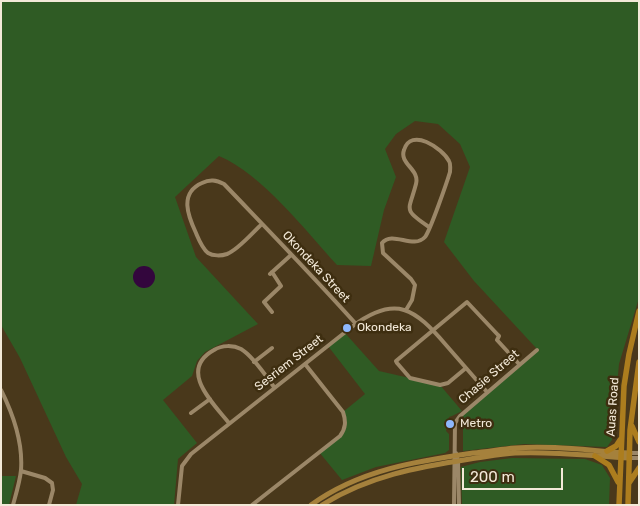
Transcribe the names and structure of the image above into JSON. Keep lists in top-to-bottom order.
{
  "streets": {
    "highway": ["Auas Road"],
    "street": ["Okondeka Street", "Sesriem Street", "Chasie Street"]
  },
  "crossings": [
    ["Okondeka Street", "Sesriem Street"]
  ],
  "places": ["Okondeka", "Metro"],
  "scale_bar": "200 m"
}
